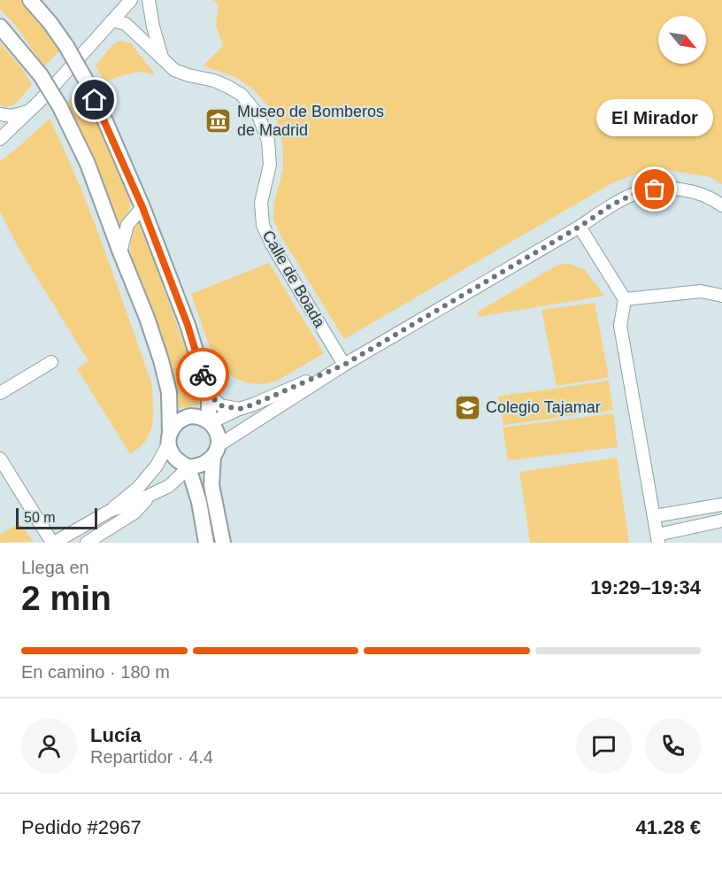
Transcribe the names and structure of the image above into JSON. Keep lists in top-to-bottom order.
{
  "streets": {
    "street": ["Calle de Boada"]
  },
  "places": {
    "museum": ["Museo de Bomberos de Madrid"],
    "other": ["El Mirador"],
    "school or university": ["Colegio Tajamar"]
  },
  "scale_bar": "50 m",
  "north": "bottom right",
  "page": {
    "bubble": "El Mirador",
    "scale": "50 m",
    "heading": ["2 min", "Llega en", "19:29–19:34"],
    "panel": [
      "Lucía",
      "Repartidor · 4.4",
      "Pedido #2967",
      "41.28 €"
    ],
    "bar": "En camino · 180 m"
  }
}
